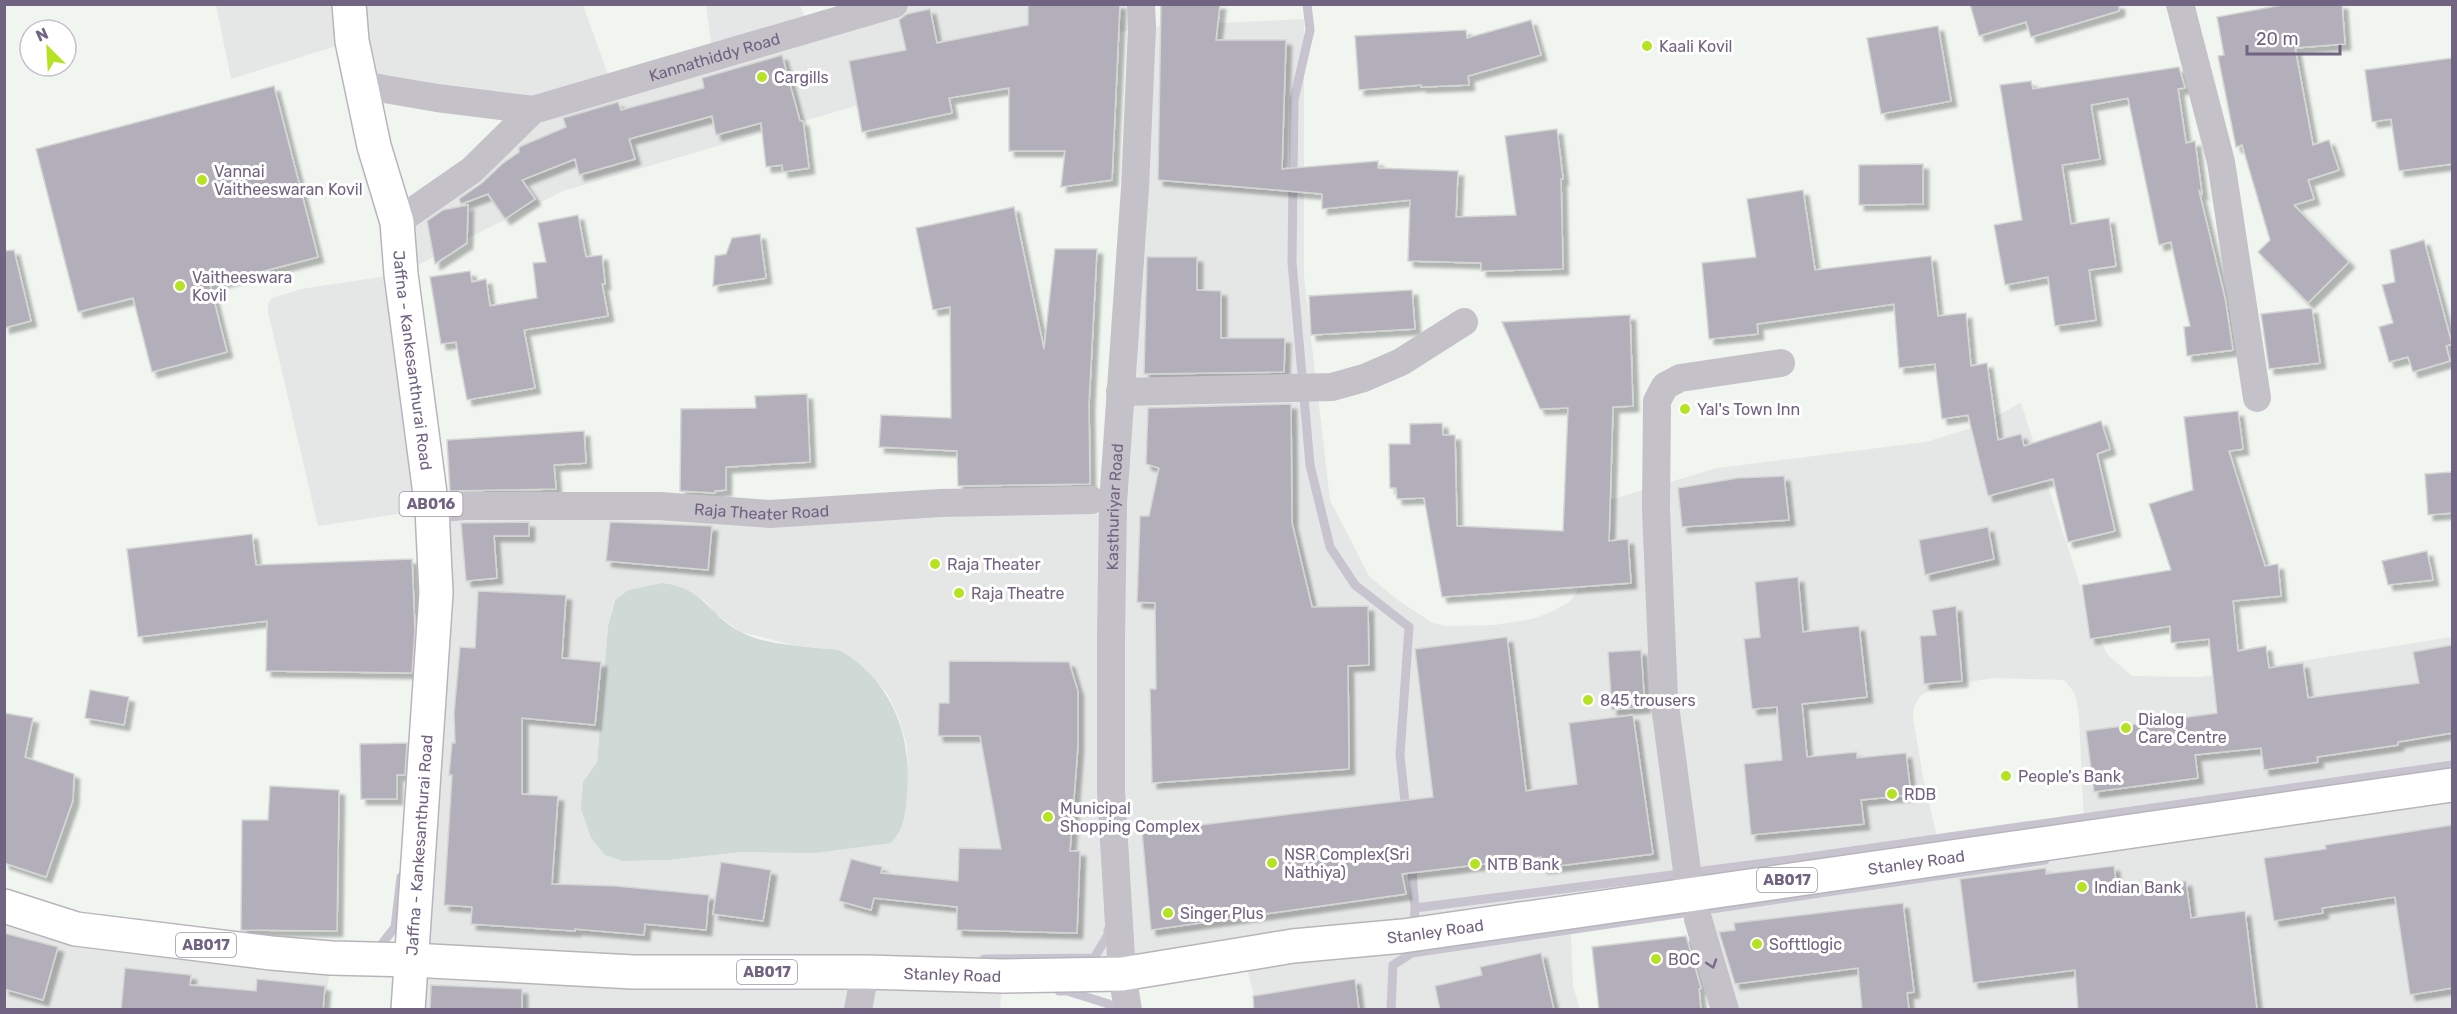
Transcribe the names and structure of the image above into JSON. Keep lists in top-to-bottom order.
{
  "streets": {
    "main road": [
      "Jaffna - Kankesanthurai Road",
      "AB016",
      "Stanley Road",
      "AB017"
    ],
    "street": ["Kannathiddy Road", "Kasthuriyar Road", "Raja Theater Road"]
  },
  "crossings": [
    ["Jaffna - Kankesanthurai Road", "Raja Theater Road"],
    ["Jaffna - Kankesanthurai Road", "Stanley Road"],
    ["Jaffna - Kankesanthurai Road", "AB017"],
    ["Kasthuriyar Road", "Stanley Road"],
    ["Stanley Road", "AB017"]
  ],
  "places": [
    "Kaali Kovil",
    "Cargills",
    "Vannai Vaitheeswaran Kovil",
    "Vaitheeswara Kovil",
    "Yal's Town Inn",
    "Raja Theater",
    "Raja Theatre",
    "845 trousers",
    "Dialog Care Centre",
    "People's Bank",
    "RDB",
    "Municipal Shopping Complex",
    "NSR Complex(Sri Nathiya)",
    "NTB Bank",
    "Indian Bank",
    "Singer Plus",
    "Softtlogic",
    "BOC"
  ],
  "scale_bar": "20 m",
  "north": "top left"
}
